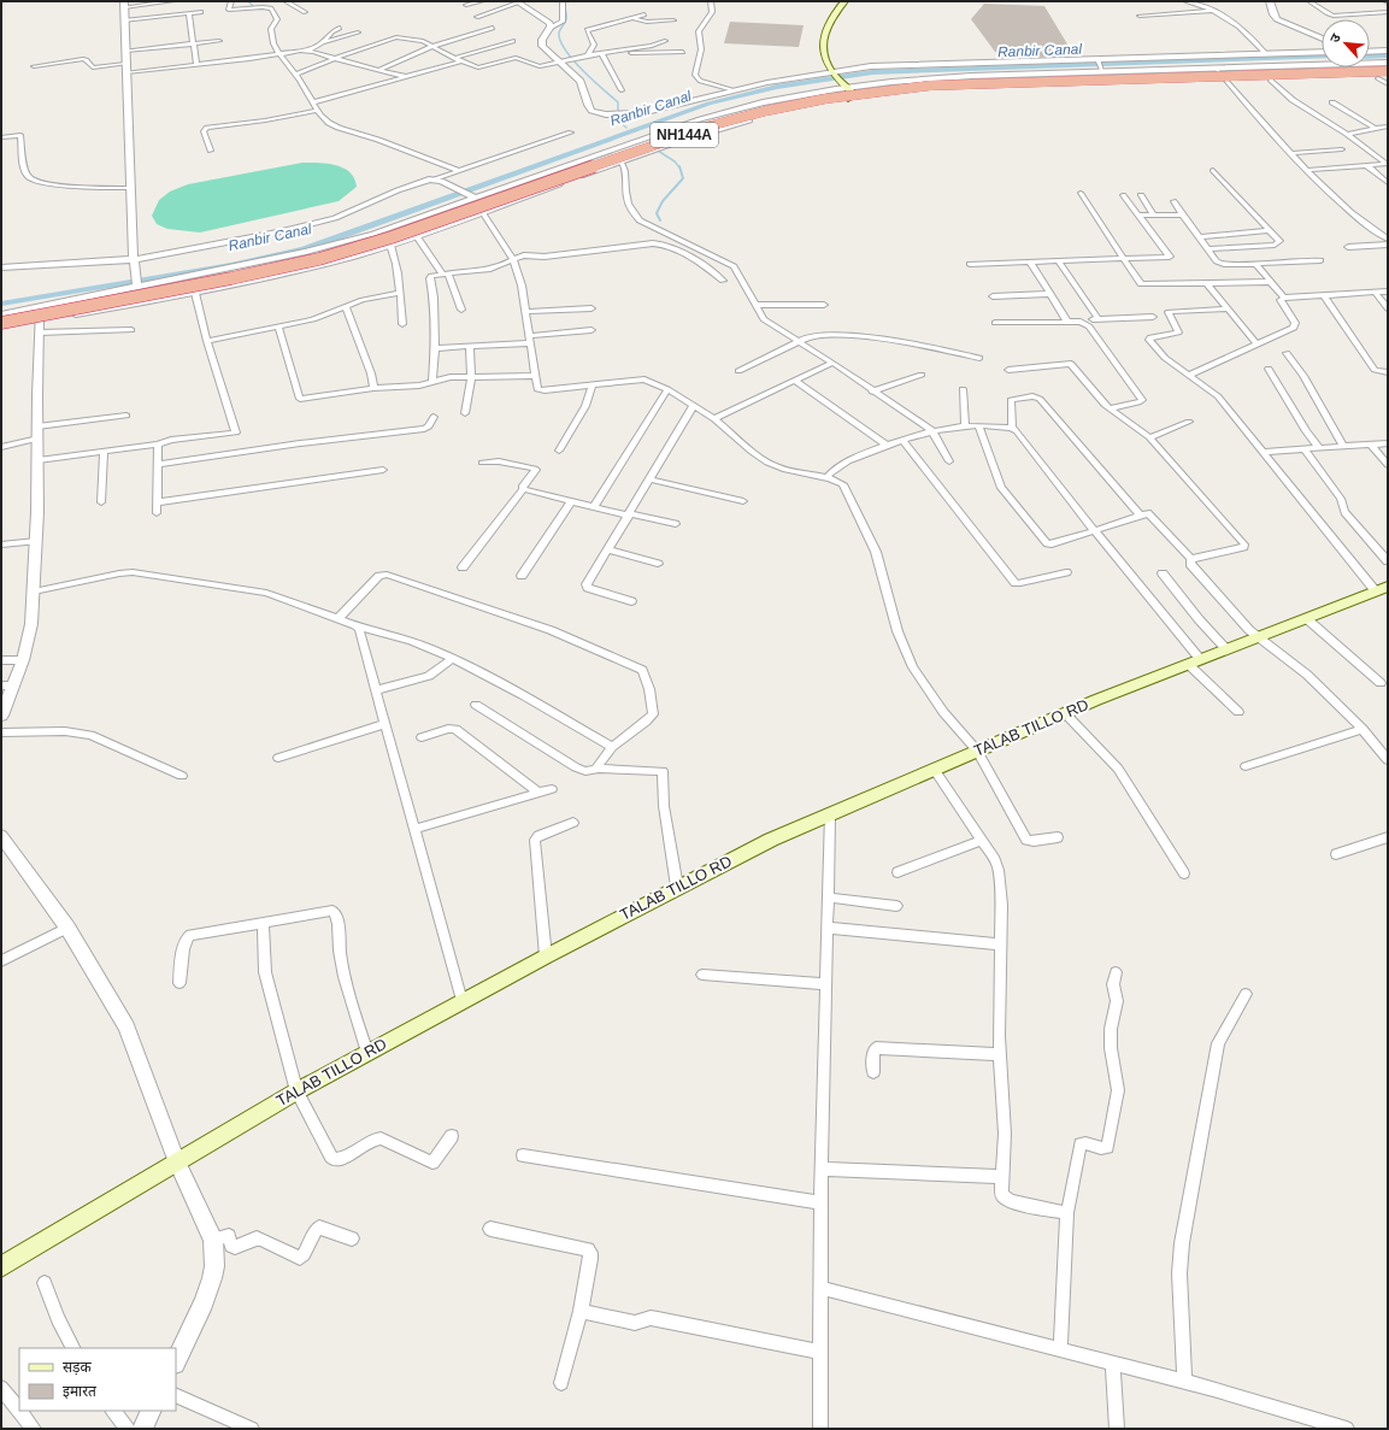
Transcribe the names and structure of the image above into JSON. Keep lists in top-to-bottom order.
{
  "streets": {
    "highway": ["NH144A"],
    "main road": ["TALAB TILLO RD"]
  },
  "water": ["Ranbir Canal"],
  "legend": ["सड़क", "इमारत"],
  "north": "top left"
}
